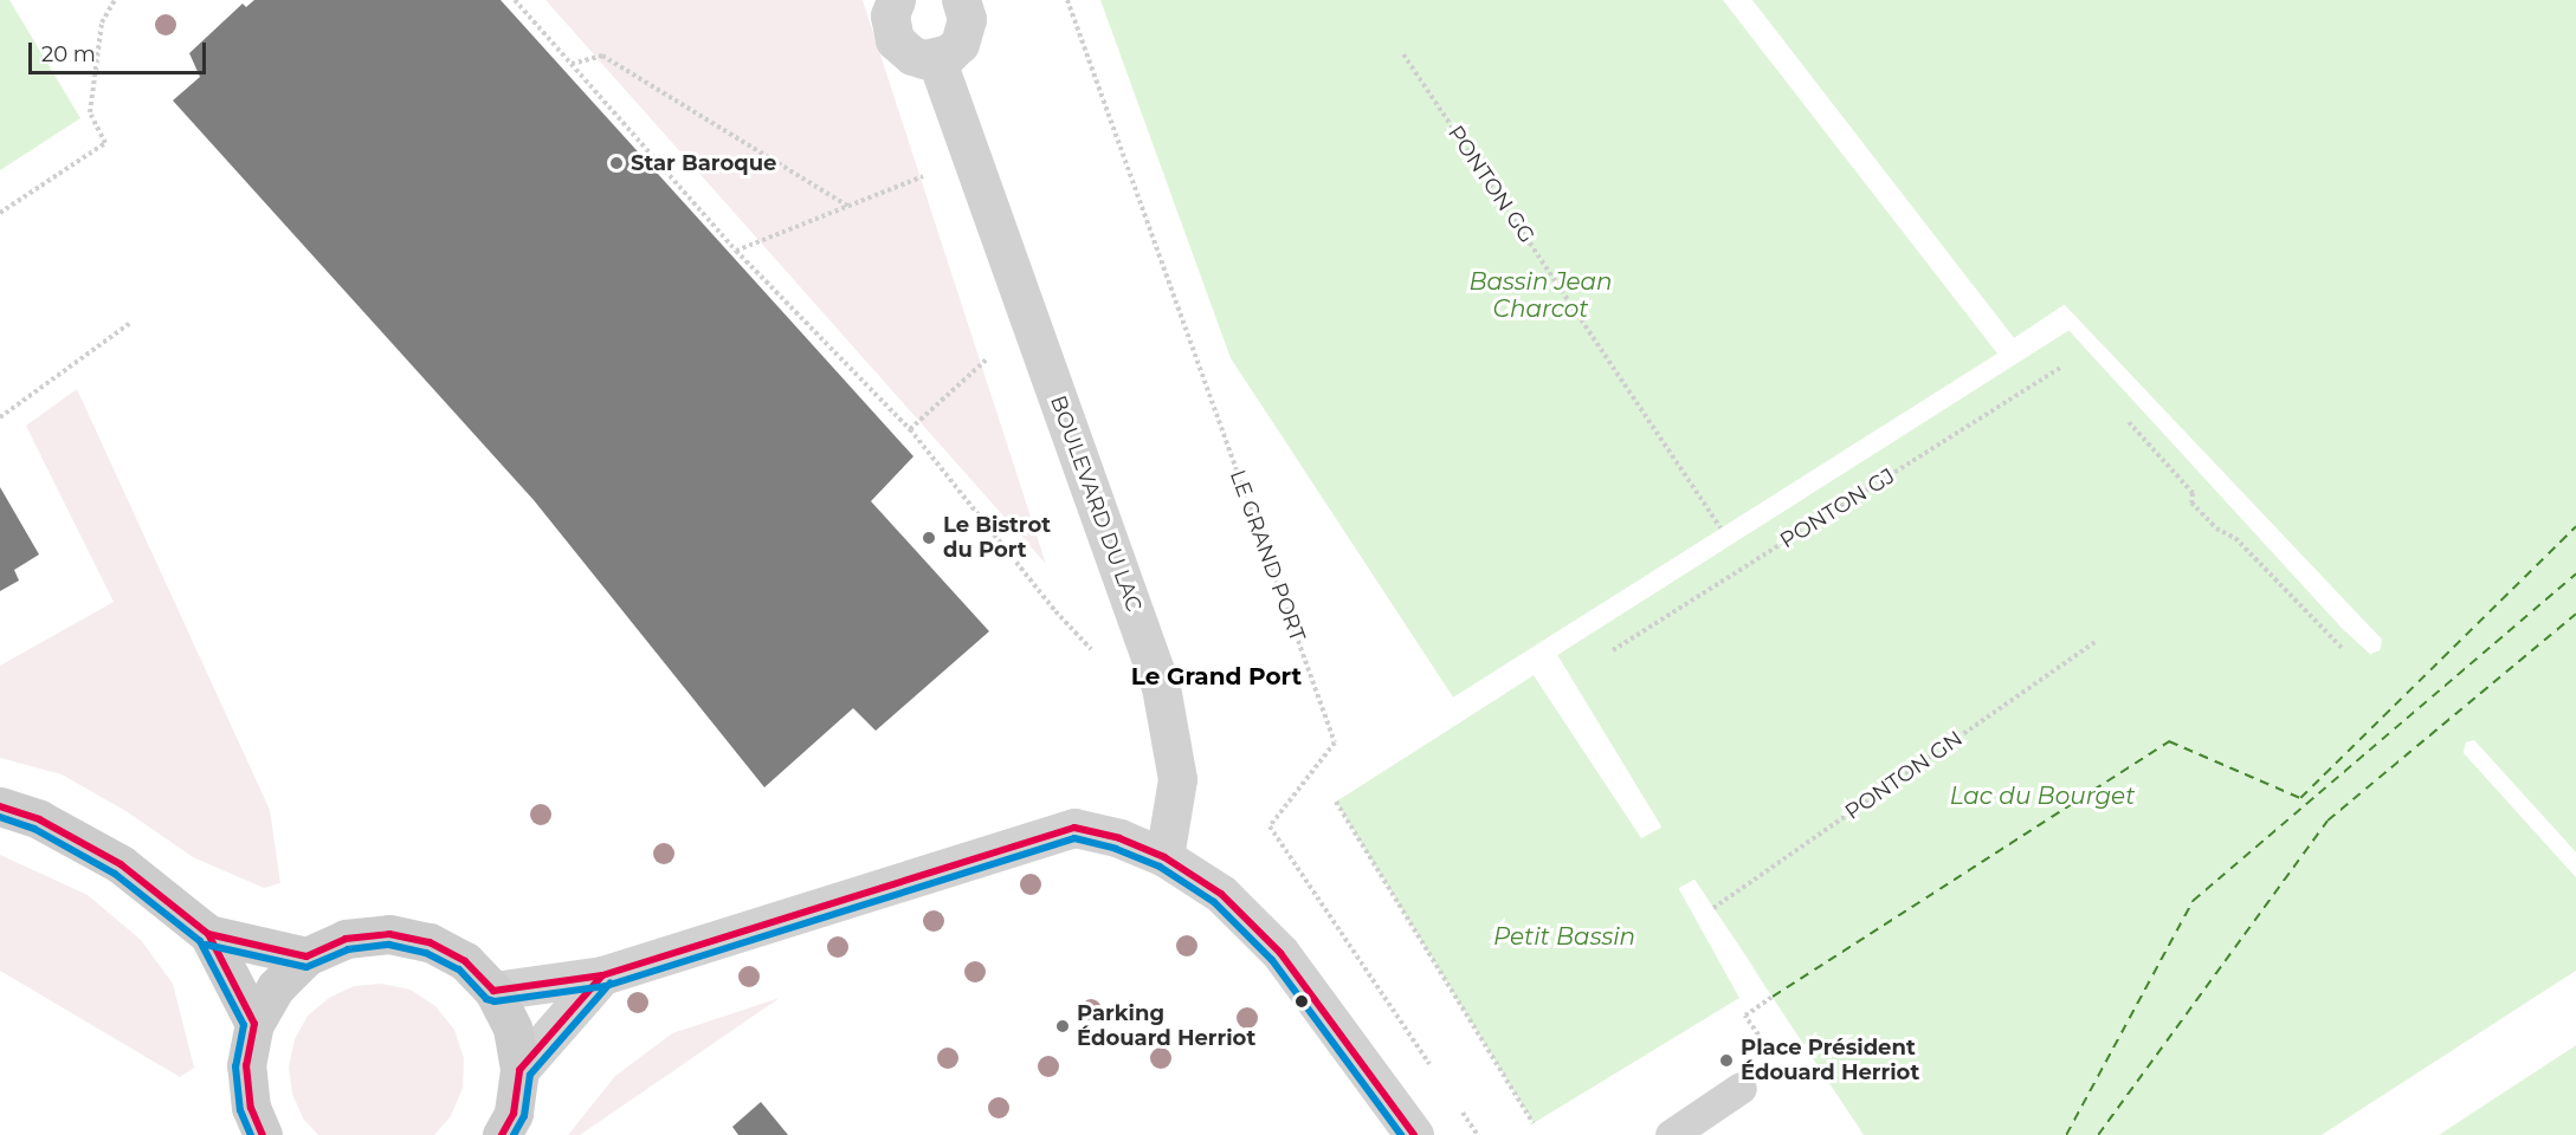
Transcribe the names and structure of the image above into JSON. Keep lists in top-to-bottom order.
{
  "streets": {
    "street": ["BOULEVARD DU LAC"],
    "path": [
      "PONTON GG",
      "PONTON GJ",
      "LE GRAND PORT",
      "PONTON GN"
    ]
  },
  "districts": ["Le Grand Port"],
  "water": ["Bassin Jean Charcot", "Lac du Bourget", "Petit Bassin"],
  "places": [
    "Star Baroque",
    "Le Bistrot du Port",
    "Parking Édouard Herriot",
    "Place Président Édouard Herriot"
  ],
  "scale_bar": "20 m"
}
